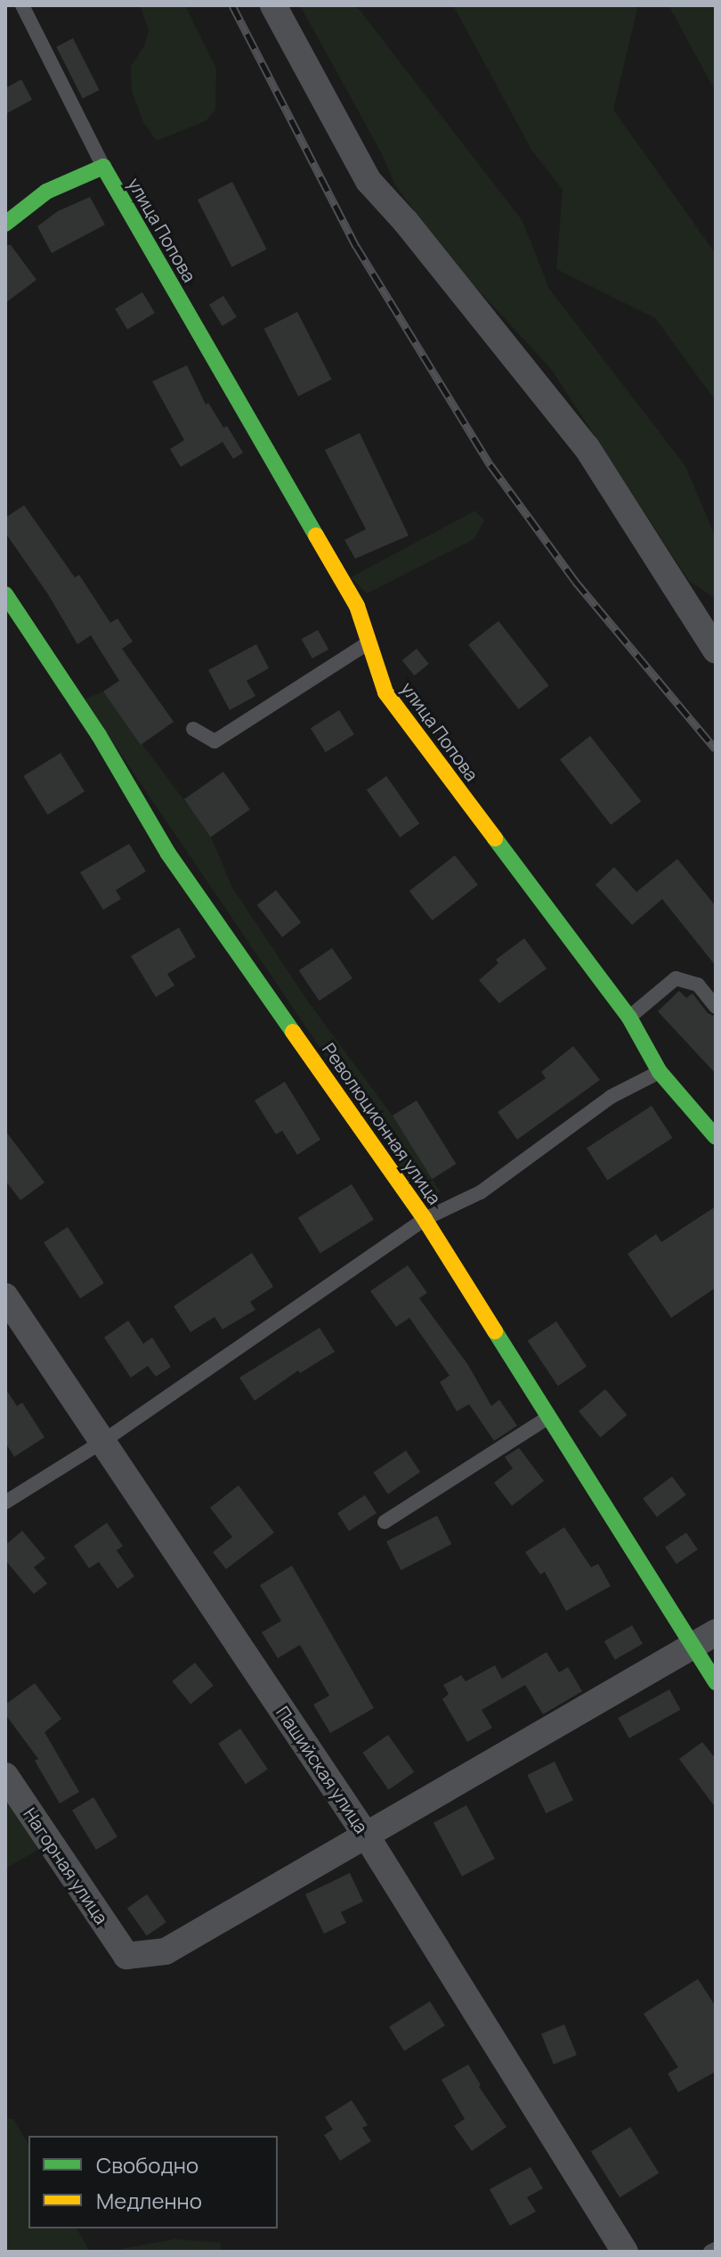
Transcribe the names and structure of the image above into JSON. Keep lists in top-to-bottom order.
{
  "streets": {
    "street": [
      "улица Попова",
      "Революционная улица",
      "Пашийская улица",
      "Нагорная улица"
    ]
  },
  "crossings": [
    ["Пашийская улица", "Нагорная улица"]
  ],
  "legend": ["Свободно", "Медленно"]
}
